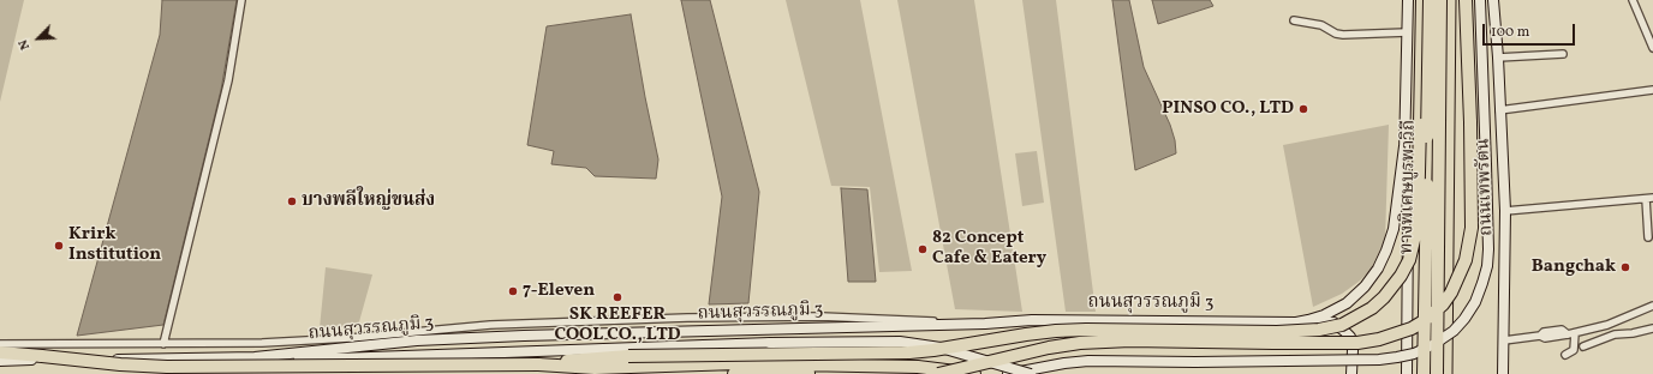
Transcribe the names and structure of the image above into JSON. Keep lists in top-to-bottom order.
{
  "streets": {
    "highway": ["ทางพิเศษบูรพาวิถี", "ถนนเทพรัตน"],
    "main road": ["ถนนสุวรรณภูมิ 3"]
  },
  "places": [
    "PINSO CO., LTD",
    "บางพลีใหญ่ขนส่ง",
    "Krirk Institution",
    "82 Concept Cafe & Eatery",
    "Bangchak",
    "7-Eleven",
    "SK REEFER COOL CO., LTD"
  ],
  "scale_bar": "100 m",
  "north": "bottom left"
}
